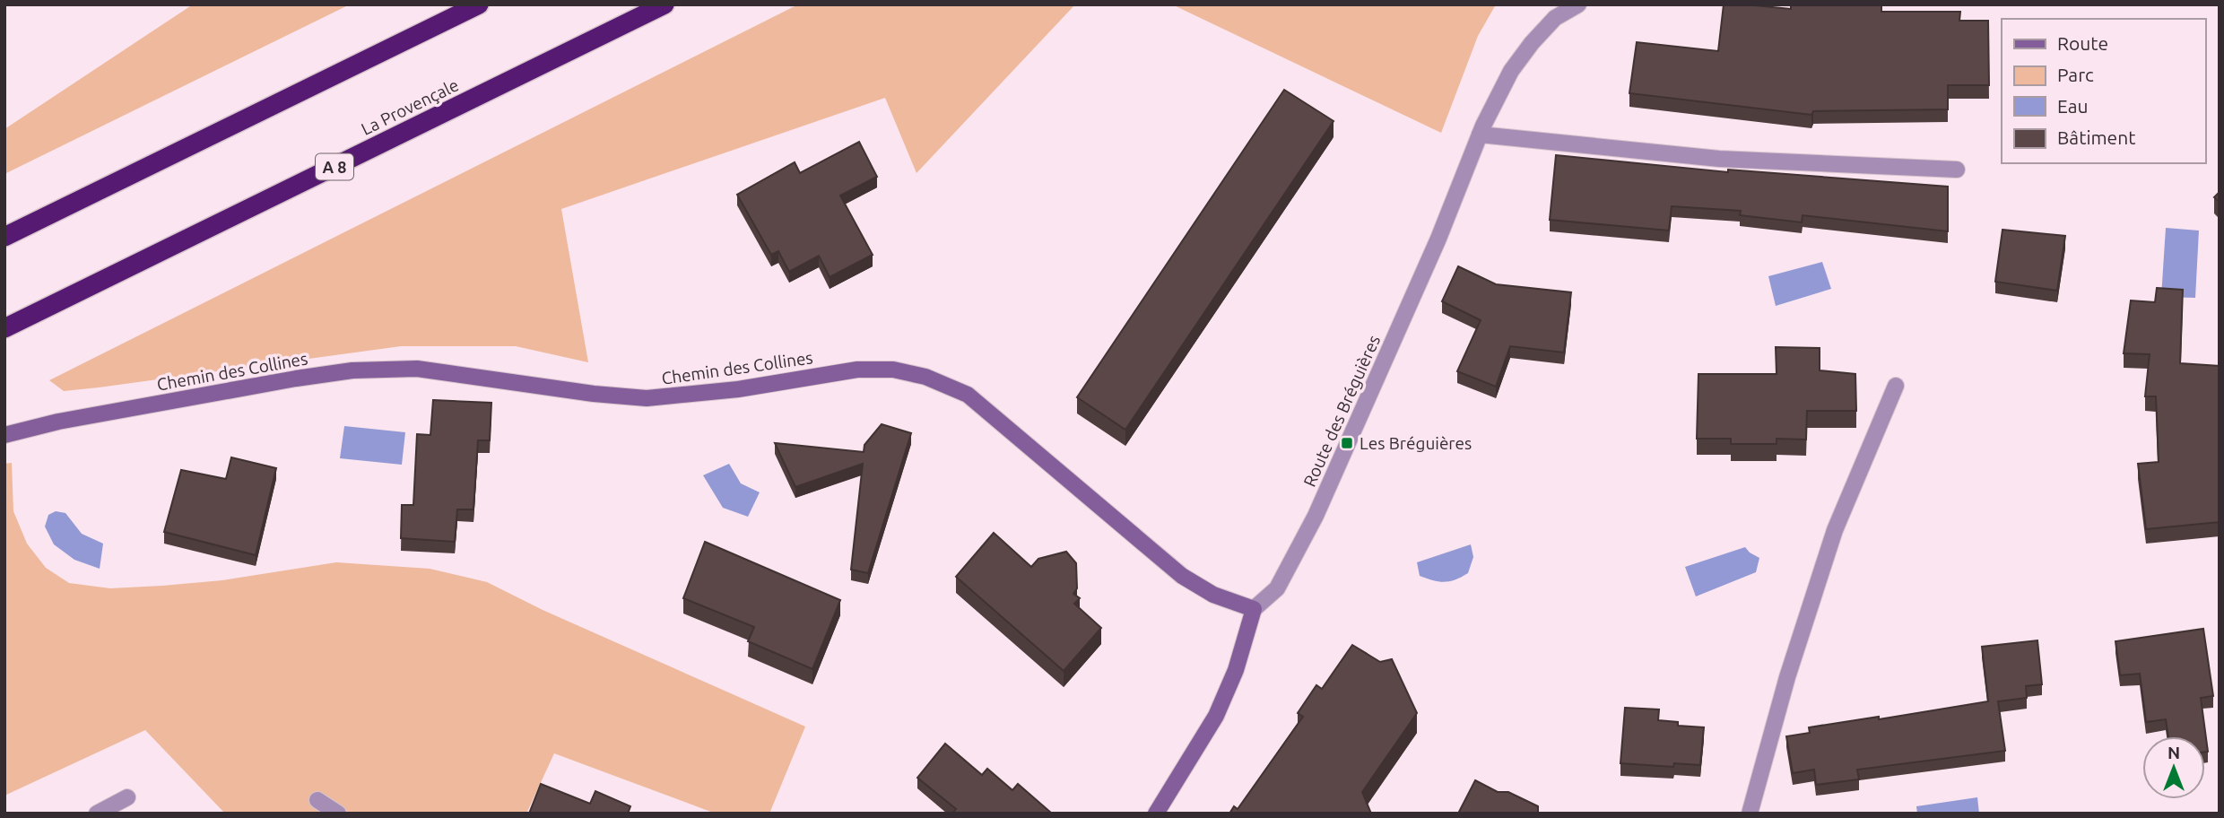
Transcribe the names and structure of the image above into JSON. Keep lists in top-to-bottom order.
{
  "streets": {
    "highway": ["La Provençale", "A 8"],
    "street": ["Chemin des Collines", "Route des Bréguières"]
  },
  "crossings": [
    ["Chemin des Collines", "Route des Bréguières"]
  ],
  "places": {
    "transit": ["Les Bréguières"]
  },
  "legend": [
    "Route",
    "Parc",
    "Eau",
    "Bâtiment"
  ],
  "north": "top"
}
